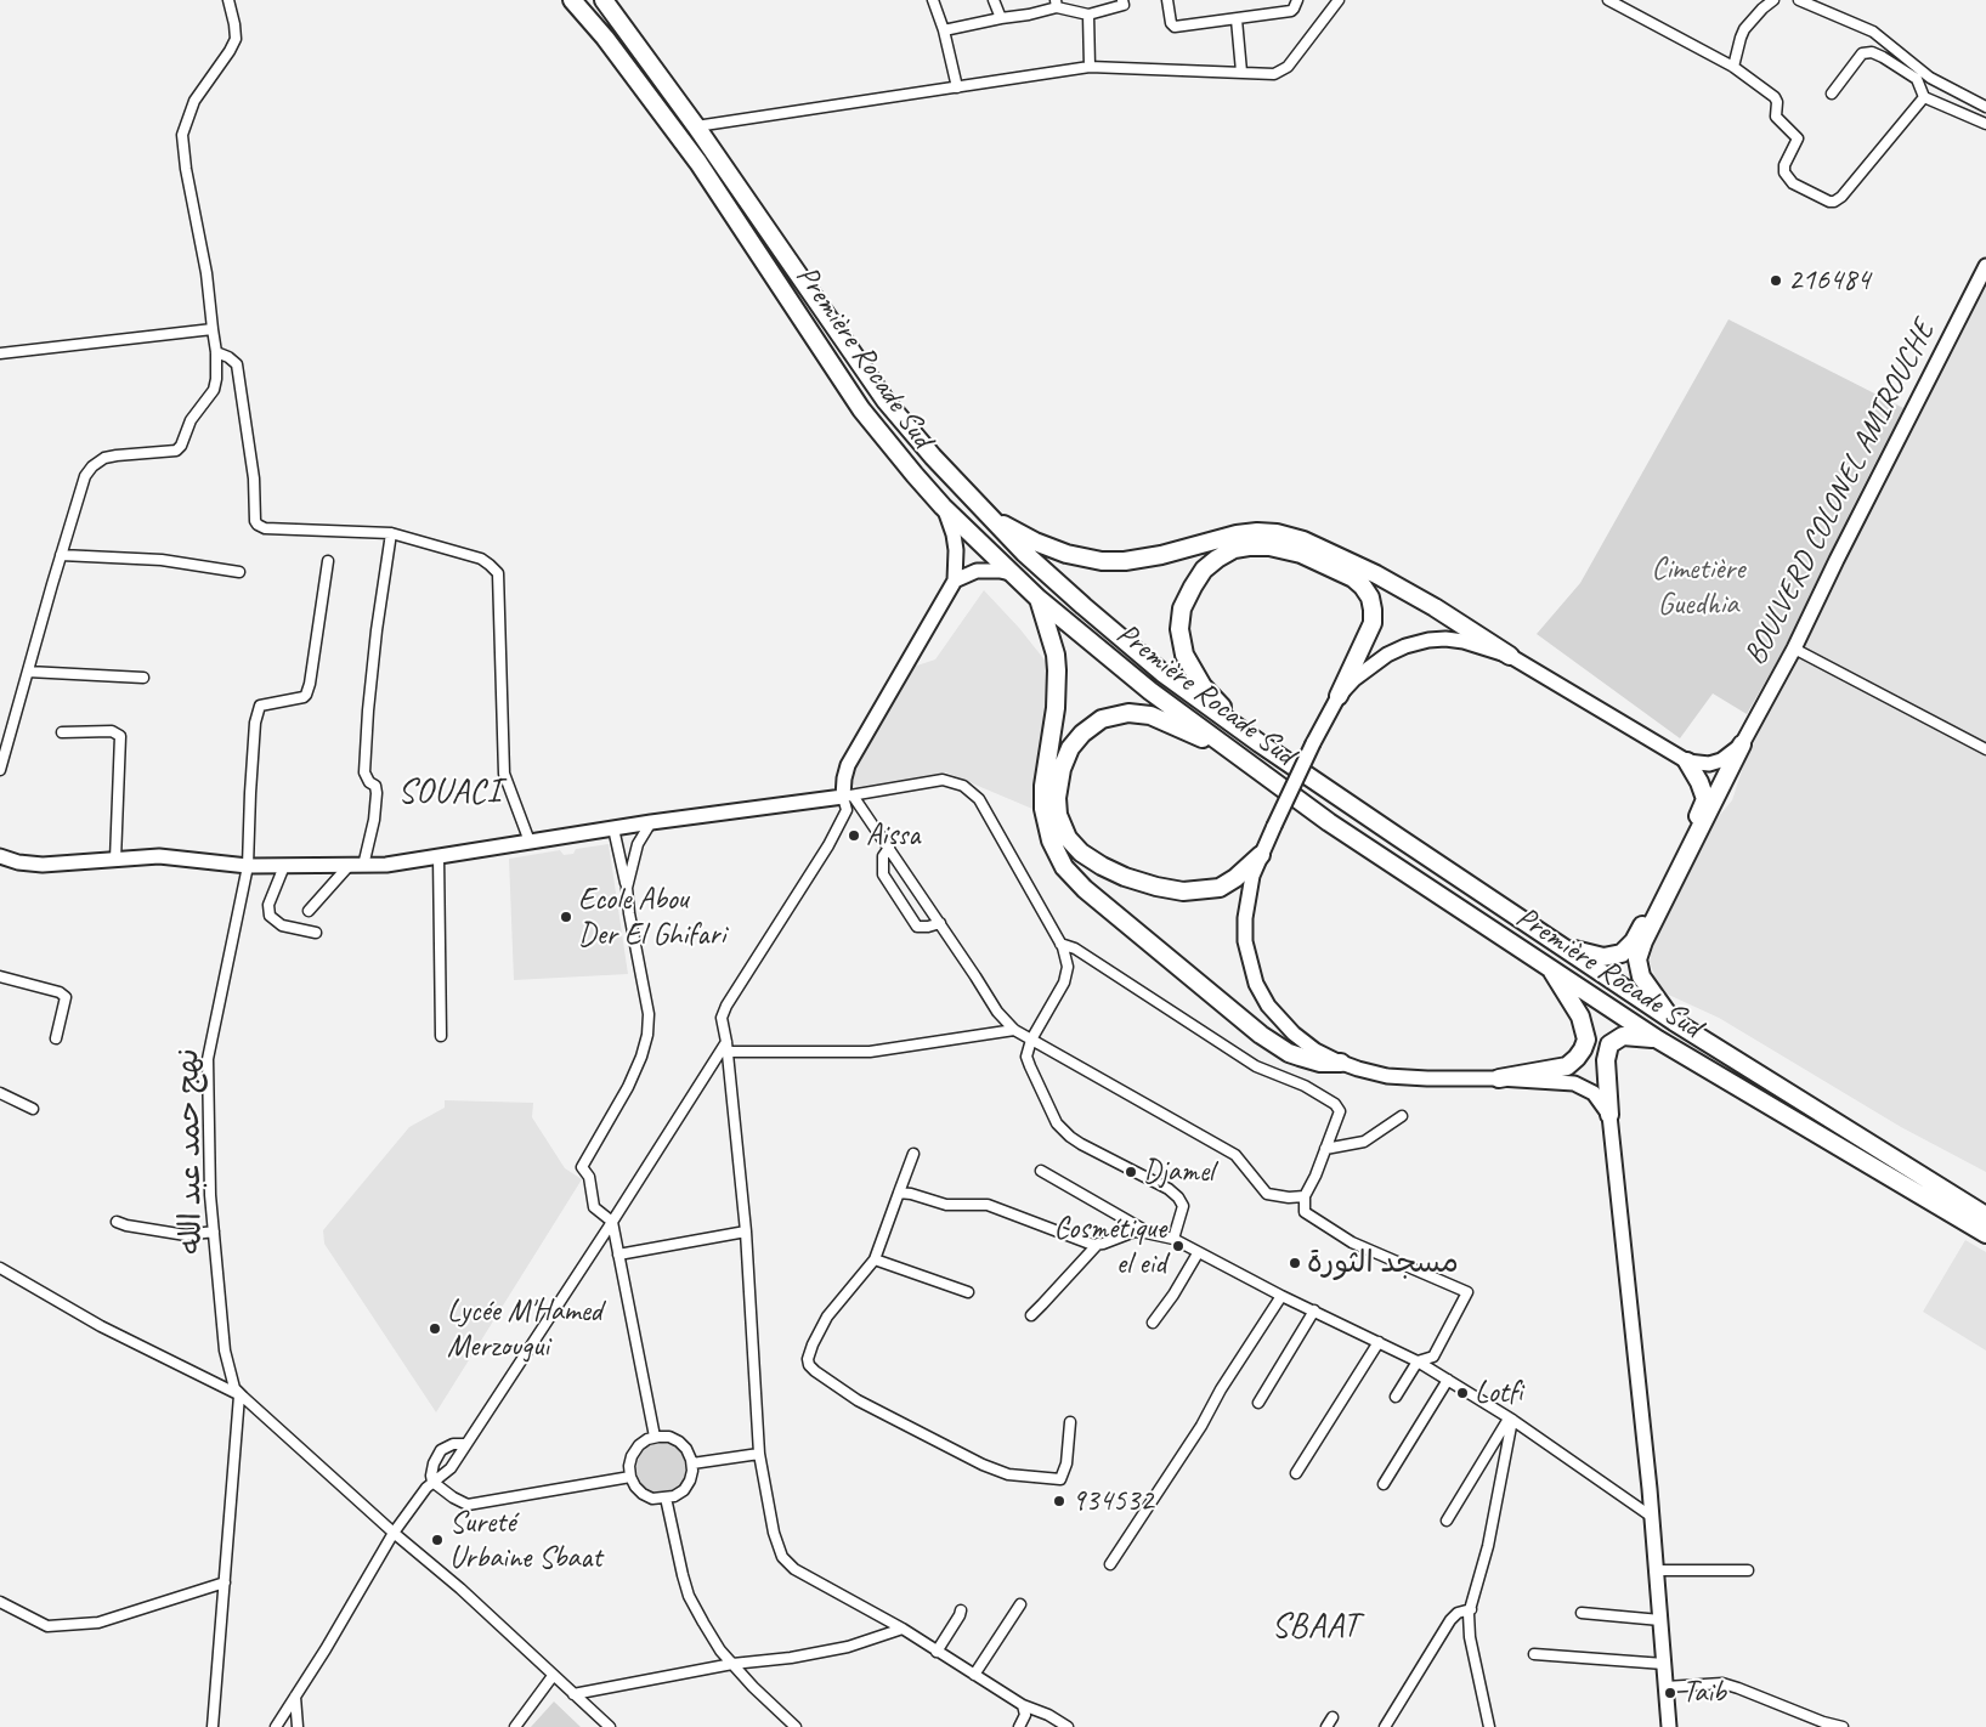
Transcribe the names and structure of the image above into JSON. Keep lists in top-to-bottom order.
{
  "streets": {
    "highway": ["Première Rocade Sud"],
    "main road": ["BOULVERD COLONEL AMIROUCHE"],
    "street": ["نهج حمد عبد الله"]
  },
  "districts": ["SOUACI", "SBAAT"],
  "parks": ["Cimetière Guedhia"],
  "places": [
    "216484",
    "Aissa",
    "Ecole Abou Der El Ghifari",
    "Djamel",
    "Cosmétique el eid",
    "مسجد الثورة",
    "Lycée M'Hamed Merzougui",
    "Lotfi",
    "934532",
    "Sureté Urbaine Sbaat",
    "Taib"
  ]
}
